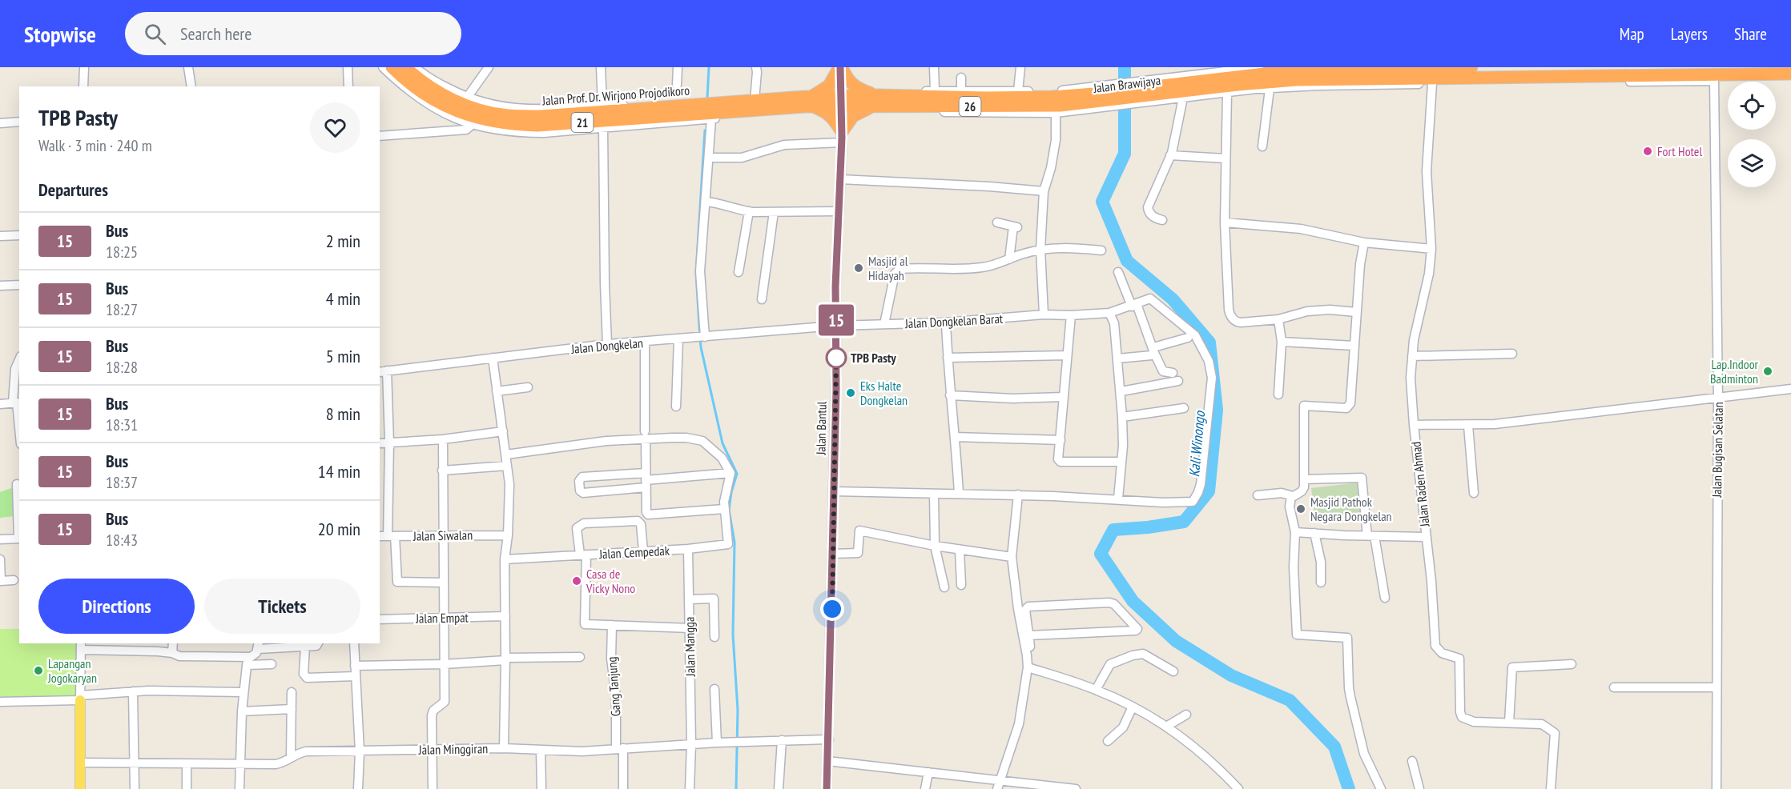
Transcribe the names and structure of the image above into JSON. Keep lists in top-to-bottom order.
{
  "streets": {
    "highway": [
      "Jalan Brawijaya",
      "Jalan Prof. Dr. Wirjono Projodikoro",
      "26",
      "21"
    ],
    "main road": ["Jalan Bantul"],
    "street": [
      "Jalan Dongkelan Barat",
      "Jalan Dongkelan",
      "Jalan Bugisan Selatan",
      "Jalan Raden Ahmad",
      "Jalan Siwalan",
      "Jalan Cempedak",
      "Jalan Empat",
      "Jalan Mangga",
      "Gang Tanjung",
      "Jalan Minggiran"
    ]
  },
  "crossings": [
    ["Jalan Brawijaya", "Jalan Prof. Dr. Wirjono Projodikoro"],
    ["Jalan Brawijaya", "Jalan Bantul"],
    ["Jalan Prof. Dr. Wirjono Projodikoro", "21"],
    ["Jalan Prof. Dr. Wirjono Projodikoro", "Jalan Bantul"],
    ["Jalan Dongkelan Barat", "Jalan Dongkelan"],
    ["Jalan Dongkelan Barat", "Jalan Bantul"],
    ["Jalan Dongkelan", "Jalan Bantul"],
    ["Jalan Bantul", "Jalan Minggiran"],
    ["Jalan Cempedak", "Jalan Mangga"],
    ["Jalan Mangga", "Jalan Minggiran"],
    ["Gang Tanjung", "Jalan Minggiran"]
  ],
  "water": ["Kali Winongo"],
  "places": [
    "Fort Hotel",
    "Masjid al Hidayah",
    "TPB Pasty",
    "Lap.Indoor Badminton",
    "Eks Halte Dongkelan",
    "Masjid Pathok Negara Dongkelan",
    "Casa de Vicky Nono",
    "Lapangan Jogokaryan"
  ],
  "lines": ["bus line 15"],
  "page": {
    "header": "Stopwise",
    "search": "Search here",
    "nav": ["Map", "Layers", "Share"],
    "on_map": "15",
    "heading": [
      ["TPB Pasty", "Walk · 3 min · 240 m"],
      "Departures"
    ],
    "list": [
      {
        "mark": "15",
        "name": "Bus",
        "note": "18:25",
        "value": "2 min"
      },
      {
        "mark": "15",
        "name": "Bus",
        "note": "18:27",
        "value": "4 min"
      },
      {
        "mark": "15",
        "name": "Bus",
        "note": "18:28",
        "value": "5 min"
      },
      {
        "mark": "15",
        "name": "Bus",
        "note": "18:31",
        "value": "8 min"
      },
      {
        "mark": "15",
        "name": "Bus",
        "note": "18:37",
        "value": "14 min"
      },
      {
        "mark": "15",
        "name": "Bus",
        "note": "18:43",
        "value": "20 min"
      }
    ],
    "buttons": ["Directions", "Tickets"]
  }
}
